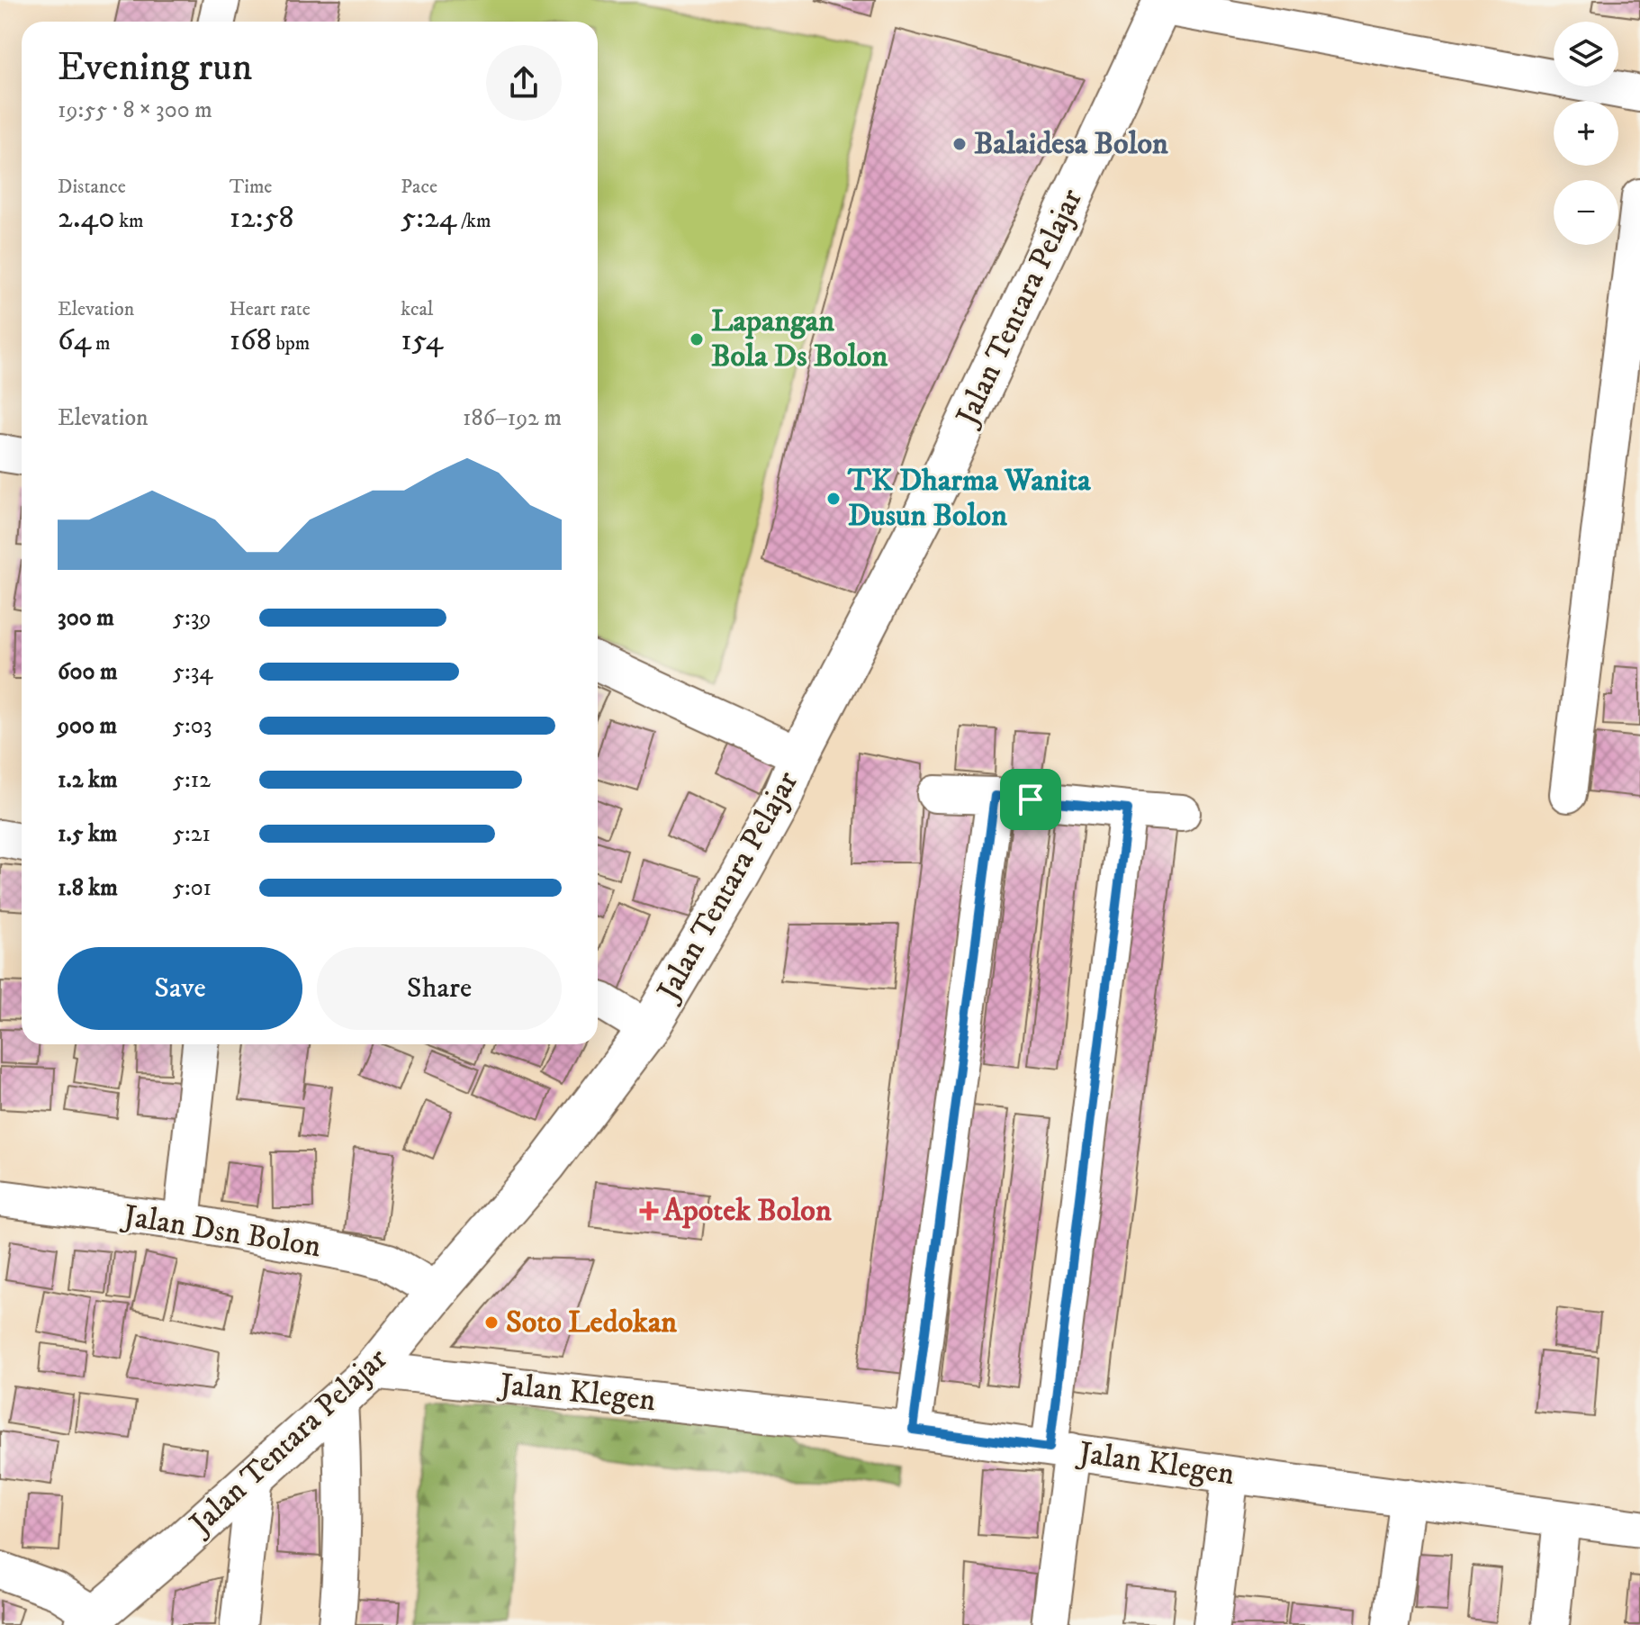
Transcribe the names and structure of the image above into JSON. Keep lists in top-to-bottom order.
{
  "streets": {
    "main road": ["Jalan Tentara Pelajar"],
    "street": ["Jalan Dsn Bolon", "Jalan Klegen"]
  },
  "crossings": [
    ["Jalan Tentara Pelajar", "Jalan Dsn Bolon"],
    ["Jalan Tentara Pelajar", "Jalan Klegen"]
  ],
  "places": {
    "other": [
      "Balaidesa Bolon",
      "Lapangan Bola Ds Bolon",
      "TK Dharma Wanita Dusun Bolon",
      "Soto Ledokan"
    ],
    "health": ["Apotek Bolon"]
  },
  "page": {
    "map_buttons": ["+", "−"],
    "heading": ["Evening run", "19:55 · 8 × 300 m"],
    "stats": [
      ["Distance", "2.40 km"],
      ["Time", "12:58"],
      ["Pace", "5:24 /km"],
      ["Elevation", "64 m"],
      ["Heart rate", "168 bpm"],
      ["kcal", "154"]
    ],
    "chart": ["Elevation", "186–192 m"],
    "list": [
      {
        "name": "300 m",
        "note": "5:39"
      },
      {
        "name": "600 m",
        "note": "5:34"
      },
      {
        "name": "900 m",
        "note": "5:03"
      },
      {
        "name": "1.2 km",
        "note": "5:12"
      },
      {
        "name": "1.5 km",
        "note": "5:21"
      },
      {
        "name": "1.8 km",
        "note": "5:01"
      }
    ],
    "buttons": ["Save", "Share"]
  }
}
